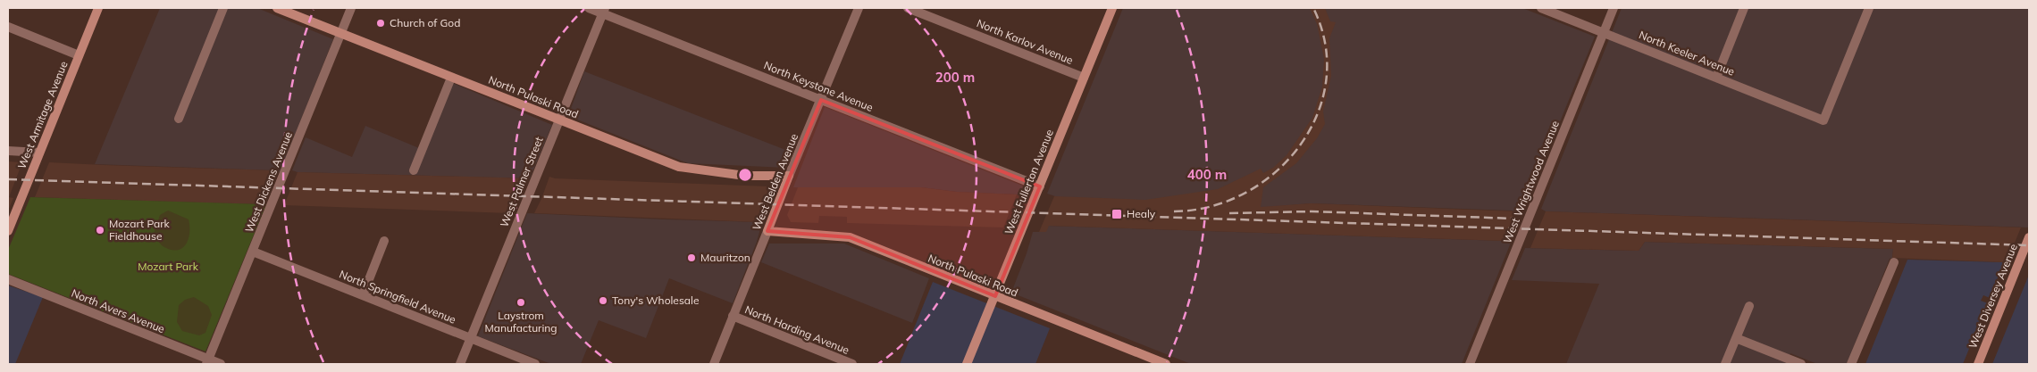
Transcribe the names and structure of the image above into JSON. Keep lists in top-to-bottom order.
{
  "streets": {
    "main road": [
      "North Pulaski Road",
      "West Armitage Avenue",
      "West Belden Avenue",
      "West Fullerton Avenue",
      "West Diversey Avenue"
    ],
    "street": [
      "North Karlov Avenue",
      "North Keeler Avenue",
      "North Keystone Avenue",
      "West Dickens Avenue",
      "West Palmer Street",
      "West Wrightwood Avenue",
      "North Springfield Avenue",
      "North Avers Avenue",
      "North Harding Avenue"
    ]
  },
  "crossings": [
    ["North Karlov Avenue", "West Fullerton Avenue"],
    ["North Keeler Avenue", "West Wrightwood Avenue"],
    ["North Keystone Avenue", "West Palmer Street"],
    ["North Keystone Avenue", "West Belden Avenue"],
    ["North Keystone Avenue", "West Fullerton Avenue"],
    ["North Pulaski Road", "West Dickens Avenue"],
    ["North Pulaski Road", "West Palmer Street"],
    ["North Pulaski Road", "West Belden Avenue"],
    ["North Pulaski Road", "West Fullerton Avenue"],
    ["West Dickens Avenue", "North Springfield Avenue"],
    ["West Dickens Avenue", "North Avers Avenue"],
    ["West Palmer Street", "North Springfield Avenue"],
    ["West Belden Avenue", "North Harding Avenue"]
  ],
  "parks": ["Mozart Park"],
  "places": {
    "other": [
      "Church of God",
      "Mozart Park Fieldhouse",
      "Mauritzon",
      "Tony's Wholesale",
      "Laystrom Manufacturing"
    ],
    "transit": ["Healy"]
  },
  "rings": ["200 m", "400 m"]
}
